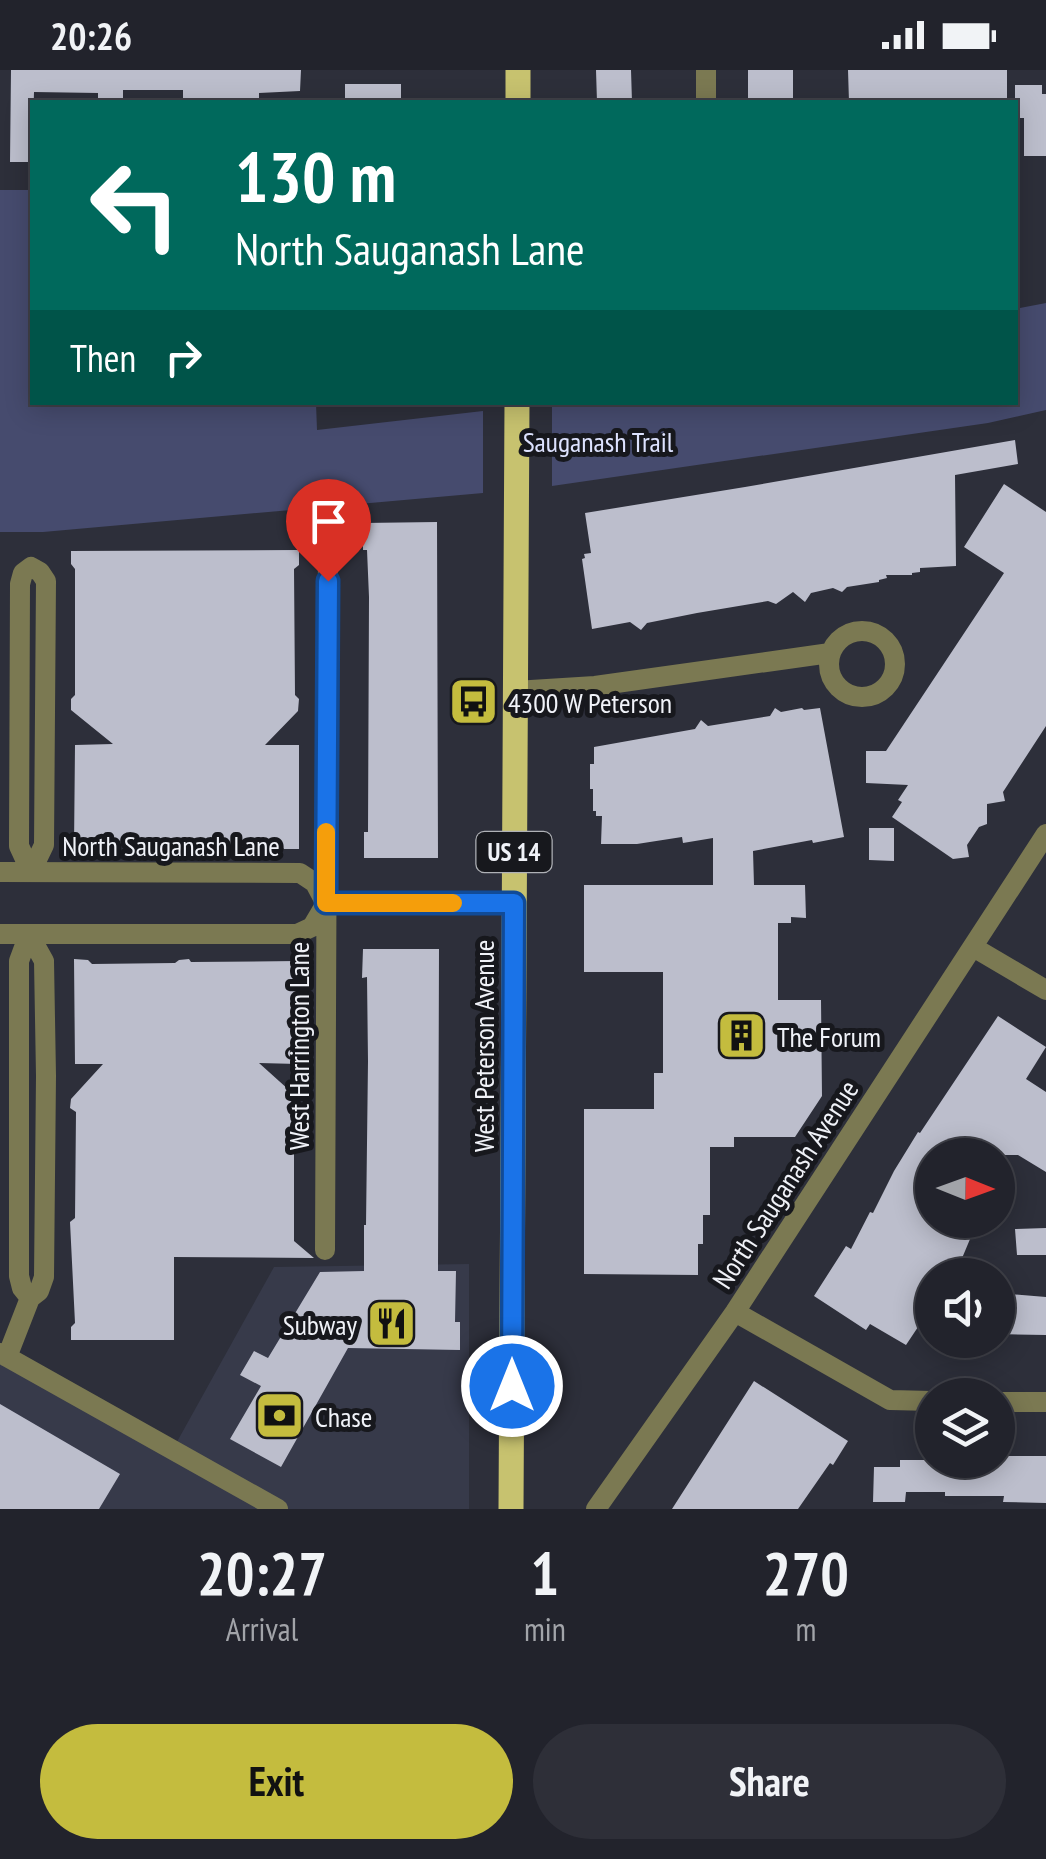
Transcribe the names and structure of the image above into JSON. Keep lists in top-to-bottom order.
{
  "streets": {
    "main road": ["US 14", "West Peterson Avenue"],
    "street": ["North Sauganash Lane", "West Harrington Lane", "North Sauganash Avenue"]
  },
  "crossings": [
    ["North Sauganash Lane", "West Harrington Lane"]
  ],
  "parks": ["Sauganash Trail"],
  "places": {
    "bus stop": ["4300 W Peterson"],
    "building": ["The Forum"],
    "restaurant": ["Subway"],
    "bank": ["Chase"]
  },
  "north": "right",
  "page": {
    "status": "20:26",
    "turn": ["130 m", "North Sauganash Lane"],
    "then": "Then",
    "eta": [
      "20:27",
      "Arrival",
      "1",
      "min",
      "270",
      "m"
    ],
    "buttons": ["Exit", "Share"]
  }
}
